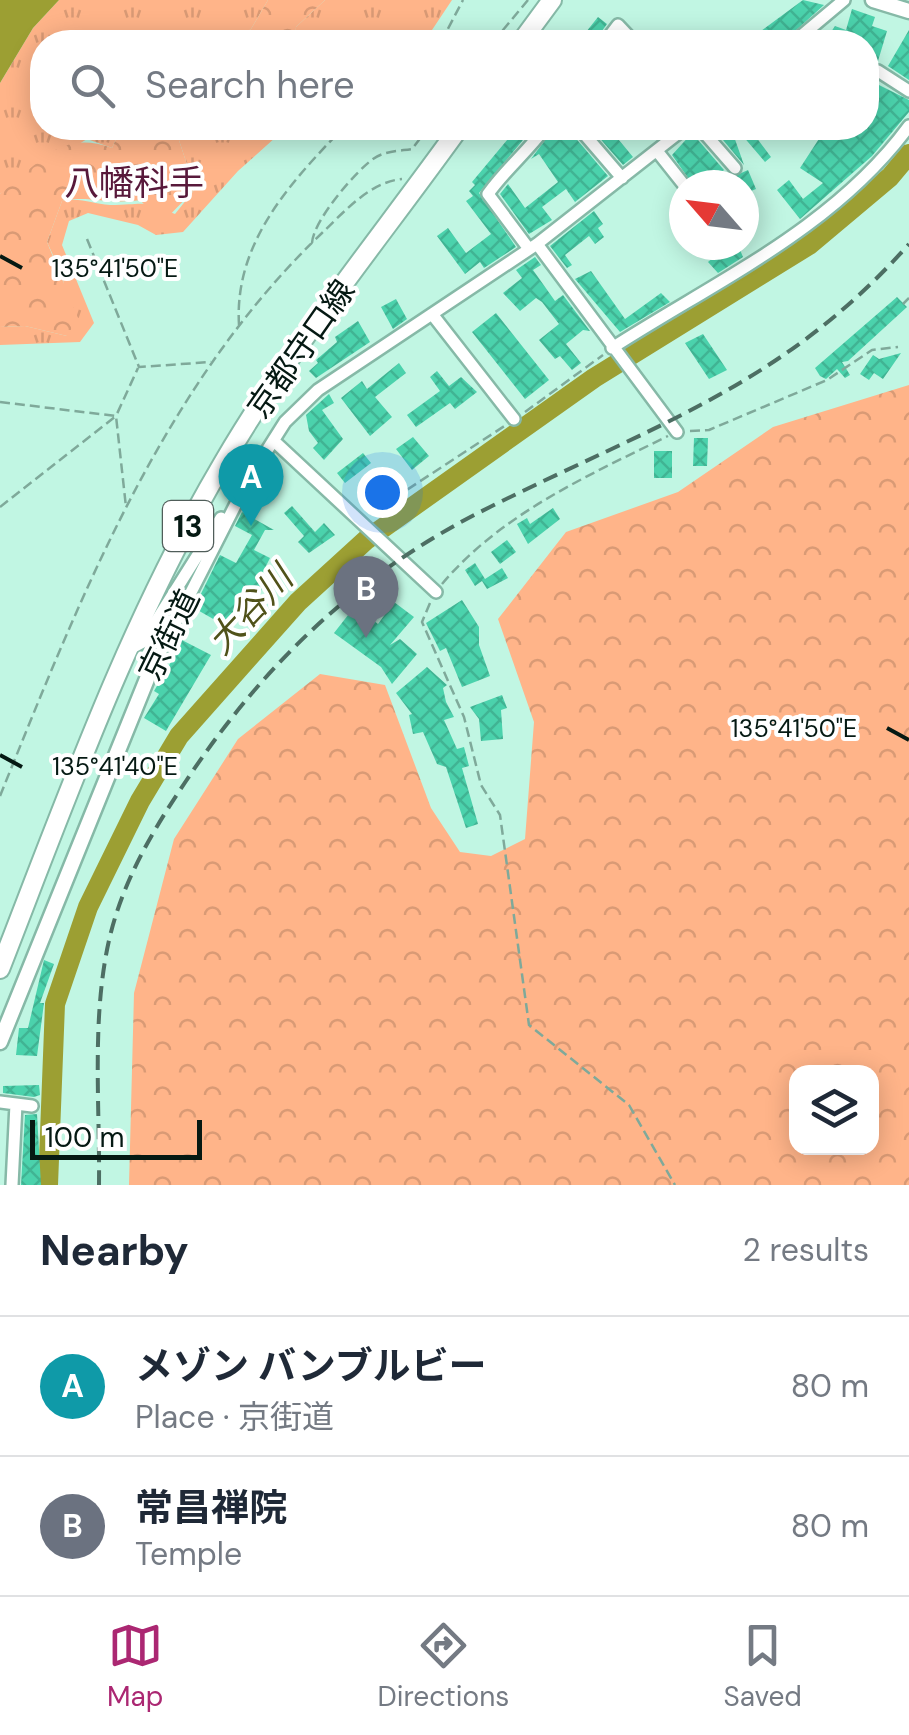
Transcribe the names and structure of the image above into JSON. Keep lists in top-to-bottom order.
{
  "streets": {
    "main road": ["京都守口線", "13"],
    "street": ["京街道"]
  },
  "districts": ["八幡科手"],
  "water": ["大谷川"],
  "scale_bar": "100 m",
  "north": "top left",
  "page": {
    "search": "Search here",
    "pins": ["A", "B"],
    "scale": "100 m",
    "heading": ["Nearby", "2 results"],
    "list": [
      {
        "mark": "A",
        "name": "メゾン バンブルビー",
        "note": "Place · 京街道",
        "value": "80 m"
      },
      {
        "mark": "B",
        "name": "常昌禅院",
        "note": "Temple",
        "value": "80 m"
      }
    ],
    "nav": ["Map", "Directions", "Saved"]
  },
  "coordinates": ["135°41'50\"E", "135°41'40\"E"]
}
